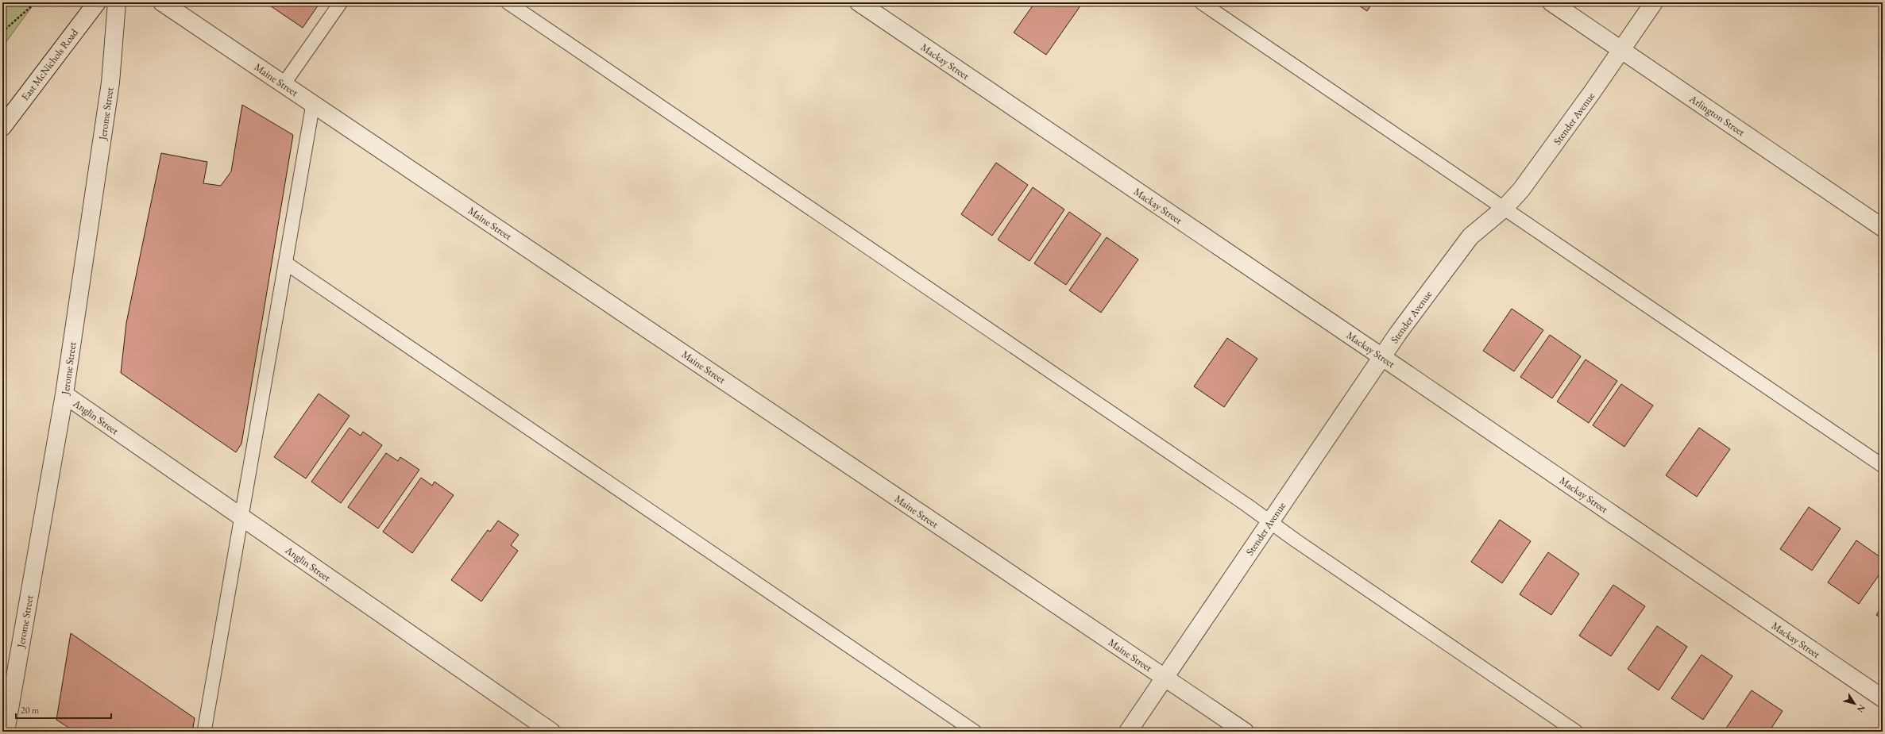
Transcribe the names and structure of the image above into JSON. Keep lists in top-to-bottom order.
{
  "streets": {
    "street": [
      "Mackay Street",
      "East McNichols Road",
      "Maine Street",
      "Jerome Street",
      "Arlington Street",
      "Stender Avenue",
      "Anglin Street"
    ]
  },
  "crossings": [
    ["Mackay Street", "Stender Avenue"],
    ["Maine Street", "Stender Avenue"],
    ["Jerome Street", "Anglin Street"],
    ["Arlington Street", "Stender Avenue"]
  ],
  "scale_bar": "20 m",
  "north": "bottom right"
}
